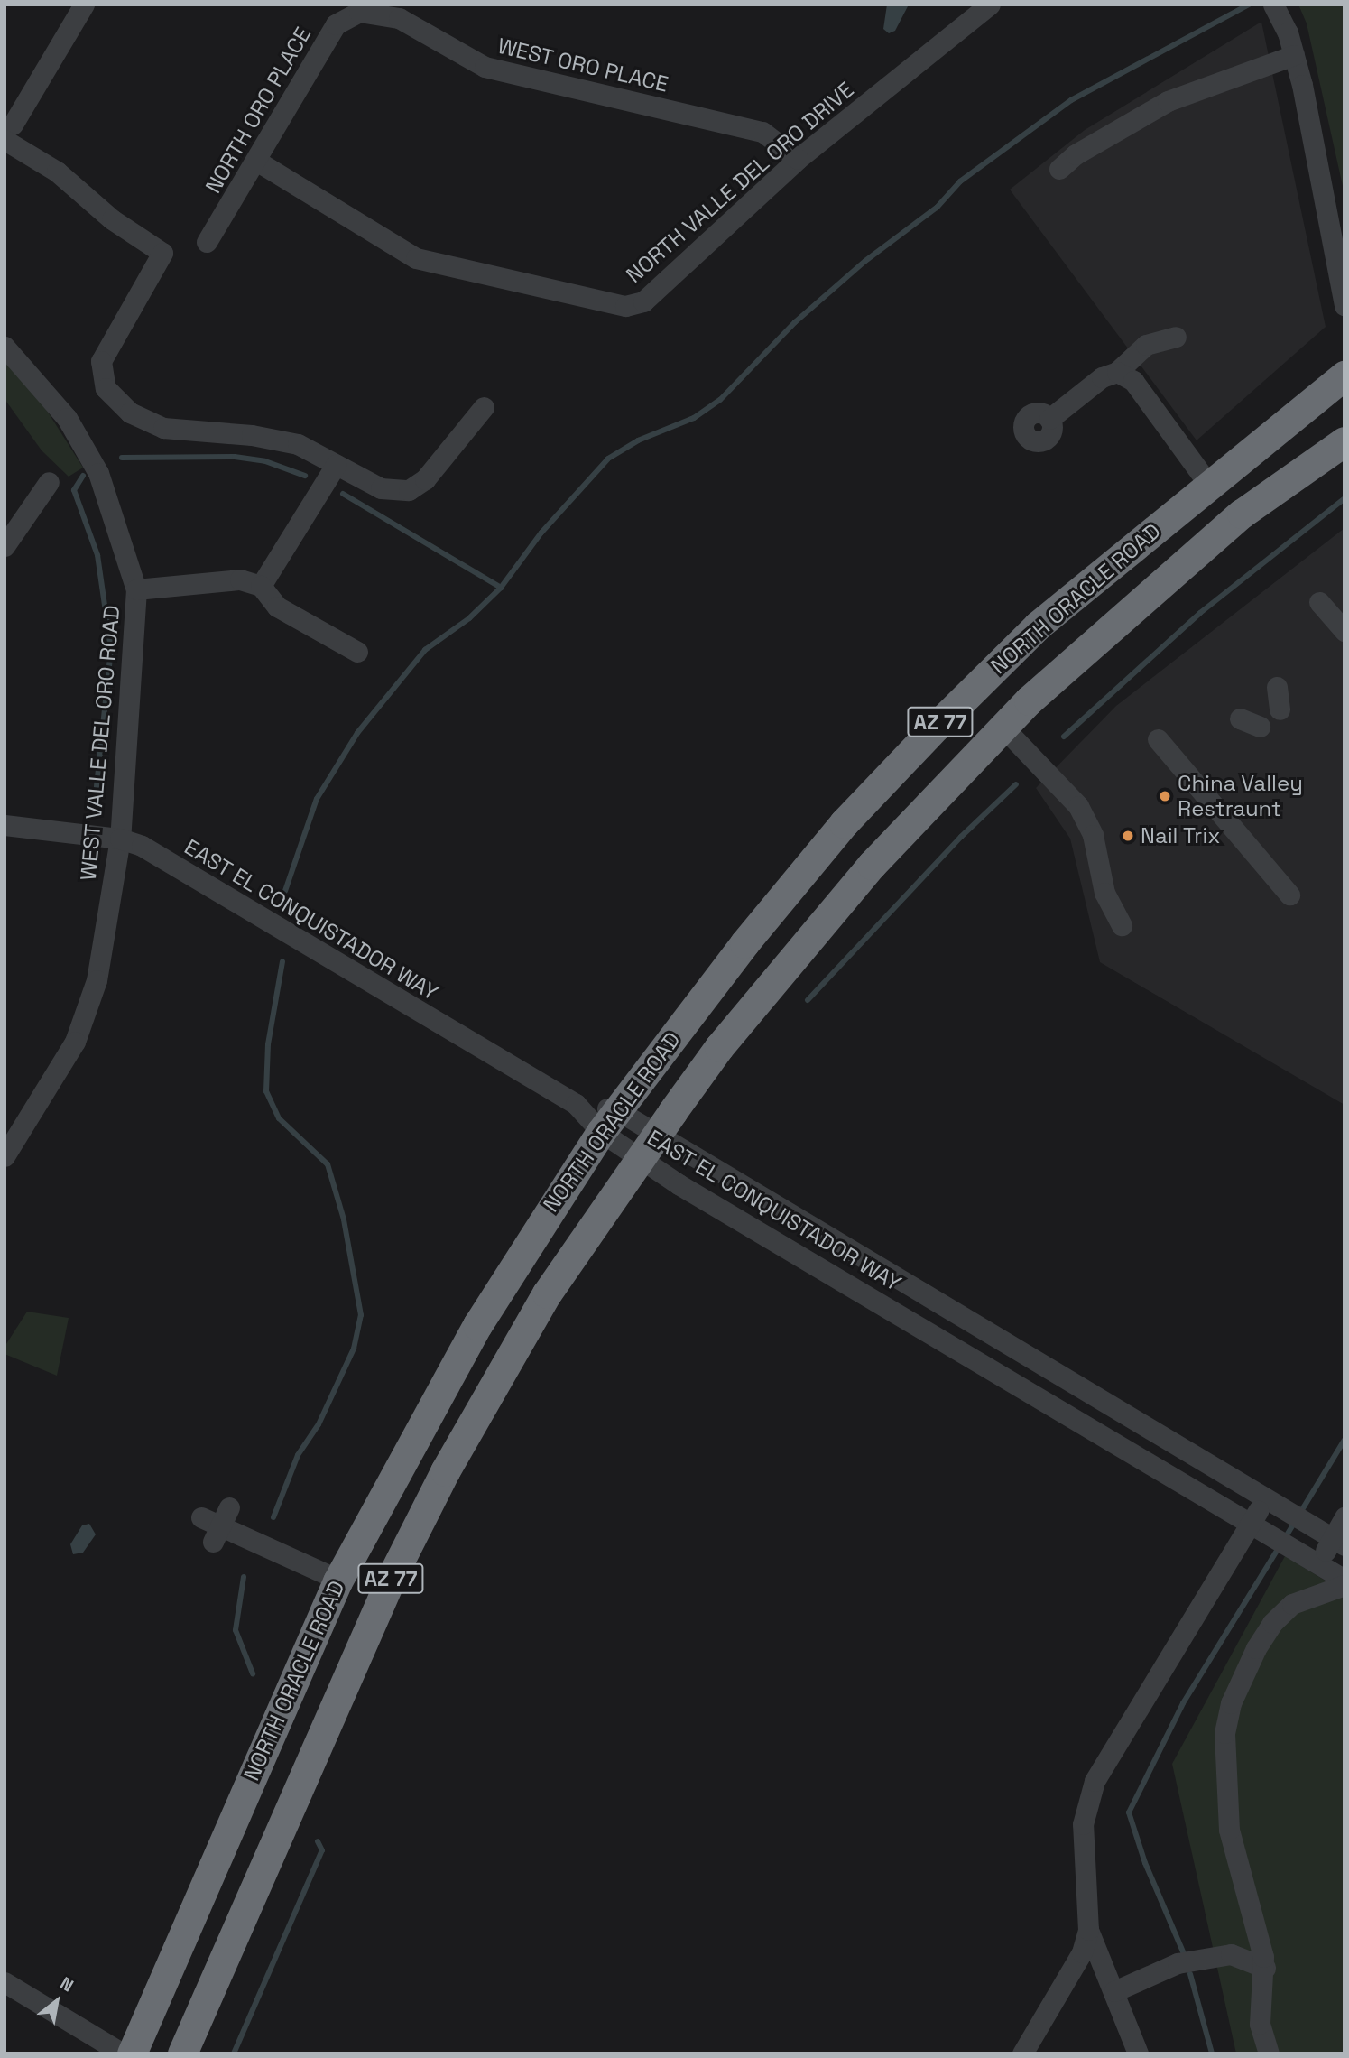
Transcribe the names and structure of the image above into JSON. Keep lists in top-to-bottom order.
{
  "streets": {
    "highway": ["NORTH ORACLE ROAD", "AZ 77"],
    "street": [
      "WEST ORO PLACE",
      "NORTH ORO PLACE",
      "NORTH VALLE DEL ORO DRIVE",
      "WEST VALLE DEL ORO ROAD",
      "EAST EL CONQUISTADOR WAY"
    ]
  },
  "crossings": [
    ["WEST ORO PLACE", "NORTH ORO PLACE"],
    ["WEST ORO PLACE", "NORTH VALLE DEL ORO DRIVE"],
    ["NORTH ORO PLACE", "NORTH VALLE DEL ORO DRIVE"],
    ["NORTH ORACLE ROAD", "EAST EL CONQUISTADOR WAY"],
    ["WEST VALLE DEL ORO ROAD", "EAST EL CONQUISTADOR WAY"]
  ],
  "places": ["China Valley Restraunt", "Nail Trix"],
  "north": "top right"
}
